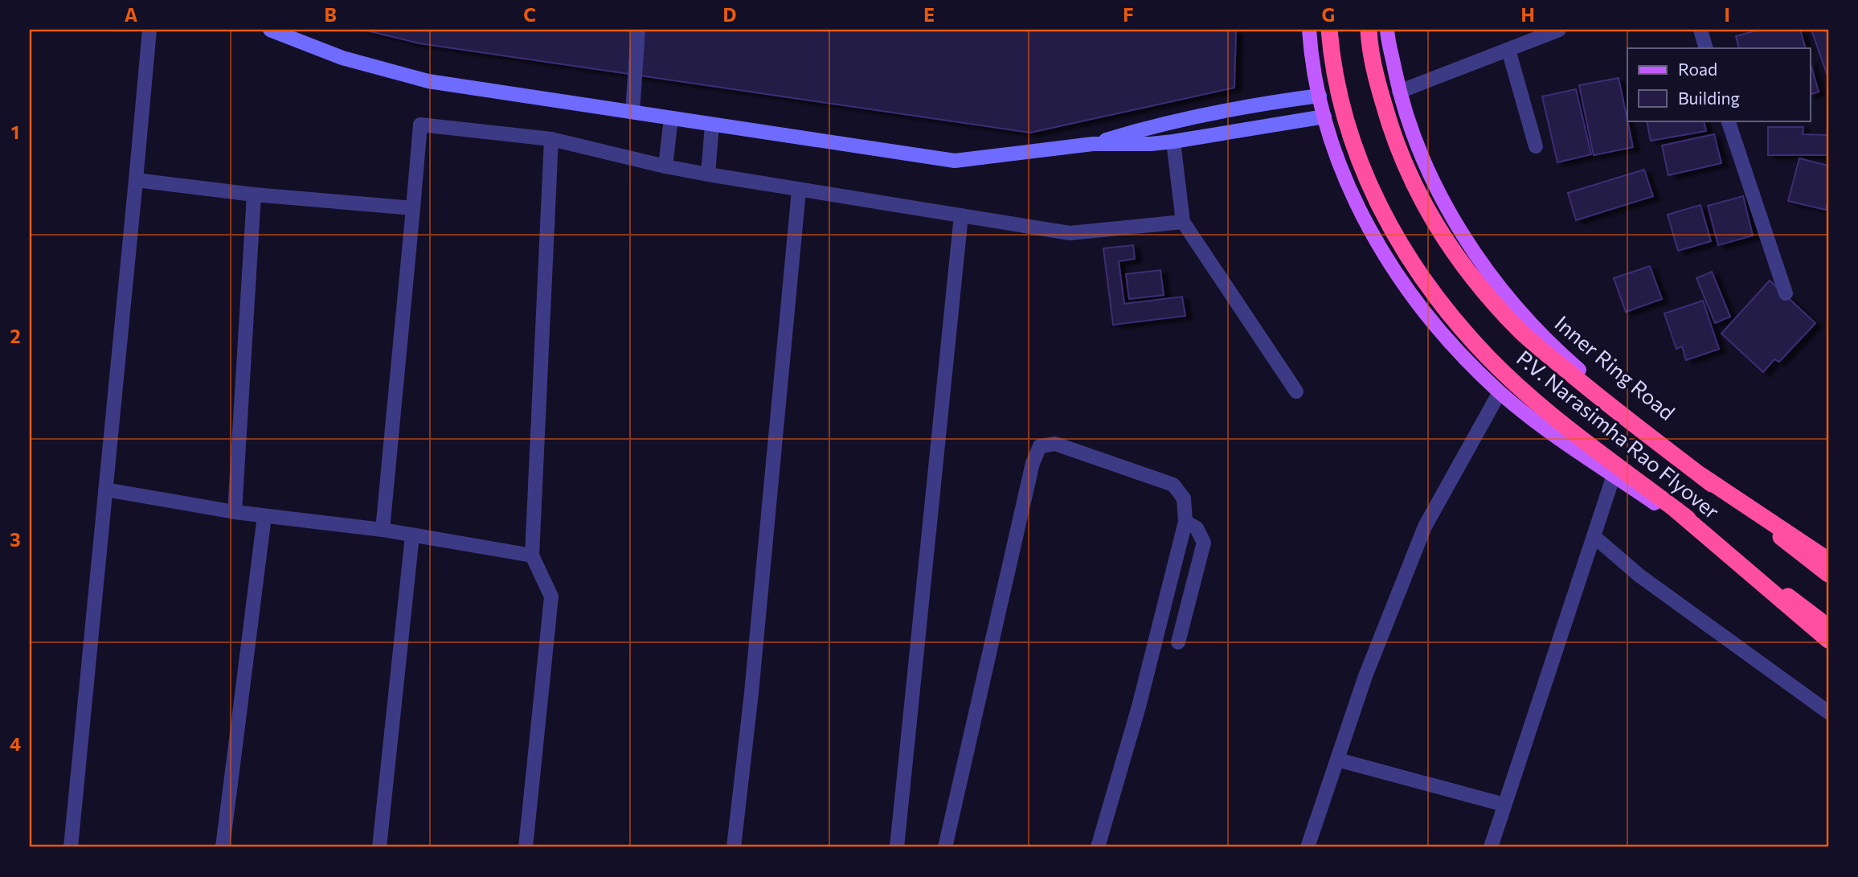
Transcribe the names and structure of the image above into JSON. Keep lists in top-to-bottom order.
{
  "streets": {
    "highway": ["P.V. Narasimha Rao Flyover"],
    "main road": ["Inner Ring Road"]
  },
  "legend": ["Road", "Building"],
  "grid": {
    "columns": [
      "A",
      "B",
      "C",
      "D",
      "E",
      "F",
      "G",
      "H",
      "I"
    ],
    "rows": [
      "1",
      "2",
      "3",
      "4"
    ]
  }
}
